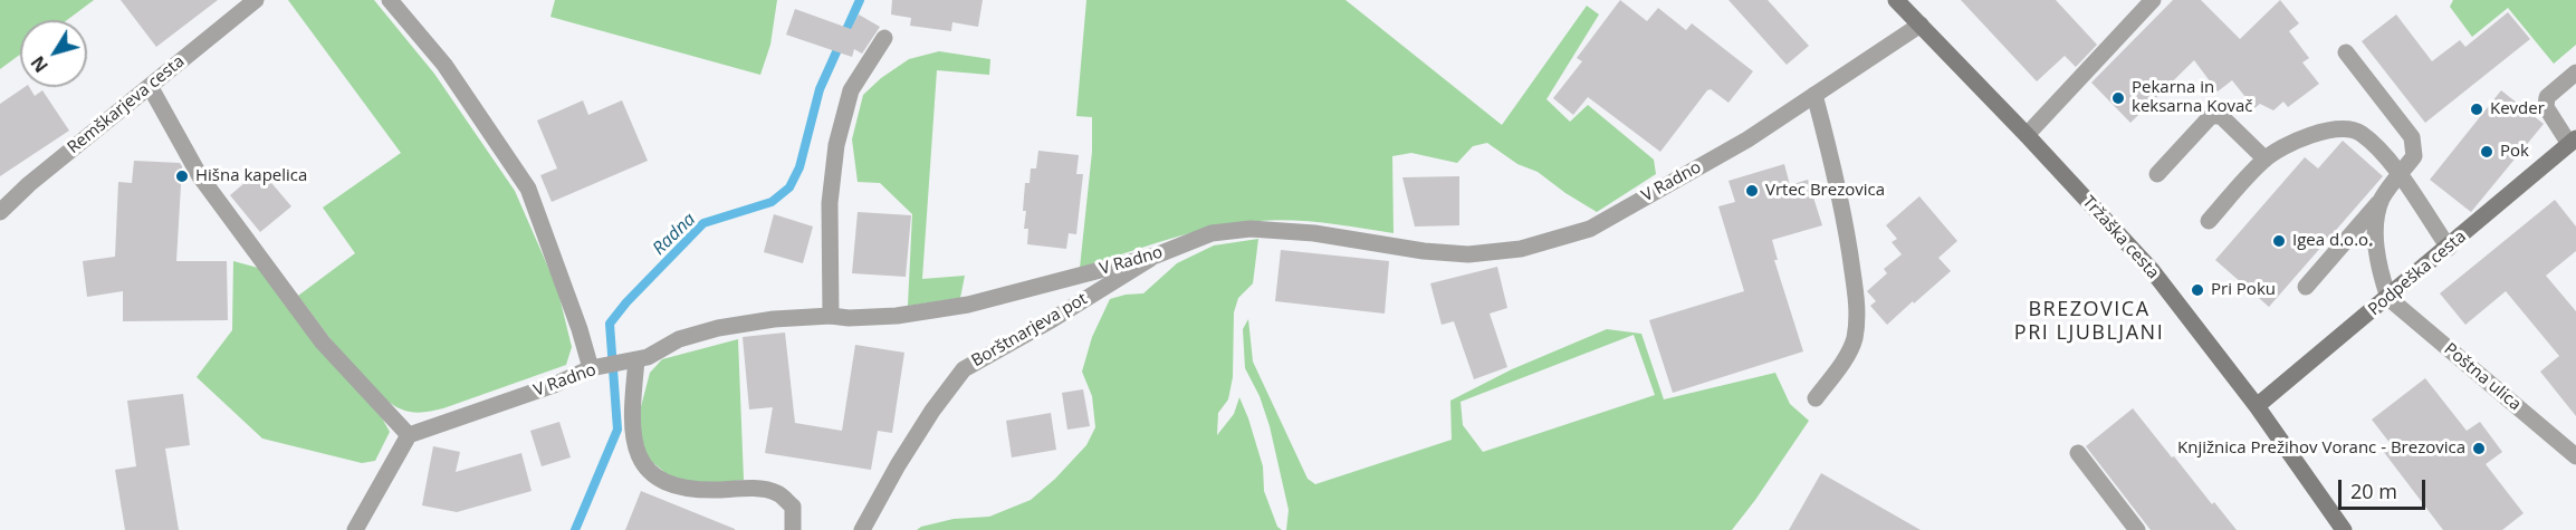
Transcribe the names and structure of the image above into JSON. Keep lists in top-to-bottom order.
{
  "streets": {
    "main road": ["Tržaška cesta", "Podpeška cesta"],
    "street": [
      "Remškarjeva cesta",
      "V Radno",
      "Borštnarjeva pot",
      "Poštna ulica"
    ]
  },
  "crossings": [
    ["V Radno", "Tržaška cesta"],
    ["V Radno", "Borštnarjeva pot"],
    ["Tržaška cesta", "Podpeška cesta"],
    ["Podpeška cesta", "Poštna ulica"]
  ],
  "districts": ["BREZOVICA PRI LJUBLJANI"],
  "water": ["Radna"],
  "places": [
    "Pekarna in keksarna Kovač",
    "Kevder",
    "Pok",
    "Hišna kapelica",
    "Vrtec Brezovica",
    "Igea d.o.o.",
    "Pri Poku",
    "Knjižnica Prežihov Voranc - Brezovica"
  ],
  "scale_bar": "20 m",
  "north": "bottom left"
}
